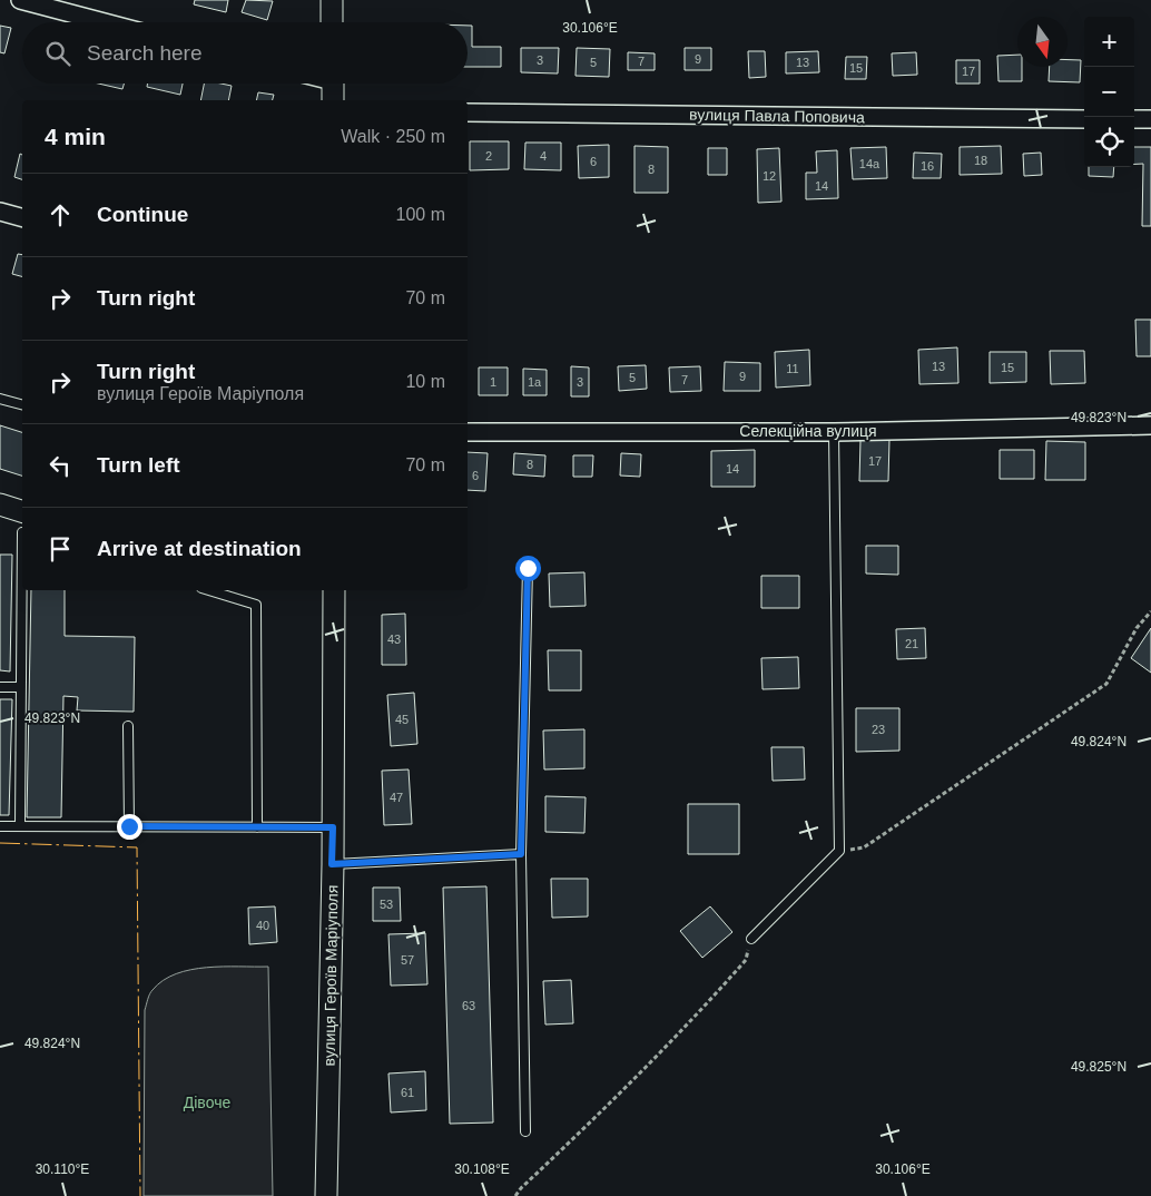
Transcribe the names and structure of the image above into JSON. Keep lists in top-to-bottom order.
{
  "streets": {
    "street": ["вулиця Павла Поповича", "Селекційна вулиця", "вулиця Героїв Маріуполя"]
  },
  "parks": ["Дівоче"],
  "house_numbers": [
    "9",
    "3",
    "7",
    "5",
    "13",
    "15",
    "17",
    "2",
    "4",
    "18",
    "6",
    "14а",
    "16",
    "8",
    "12",
    "14",
    "13",
    "15",
    "11",
    "9",
    "5",
    "7",
    "1",
    "1а",
    "3",
    "17",
    "8",
    "14",
    "6",
    "43",
    "21",
    "45",
    "23",
    "47",
    "53",
    "40",
    "57",
    "63",
    "61"
  ],
  "north": "bottom",
  "page": {
    "map_buttons": ["+", "−"],
    "search": "Search here",
    "heading": ["4 min", "Walk · 250 m"],
    "list": [
      ["Continue", "100 m"],
      ["Turn right", "70 m"],
      ["Turn right", "вулиця Героїв Маріуполя", "10 m"],
      ["Turn left", "70 m"],
      "Arrive at destination"
    ]
  },
  "coordinates": [
    "30.106°E",
    "49.823°N",
    "49.824°N",
    "49.825°N",
    "30.110°E",
    "30.108°E"
  ]
}
